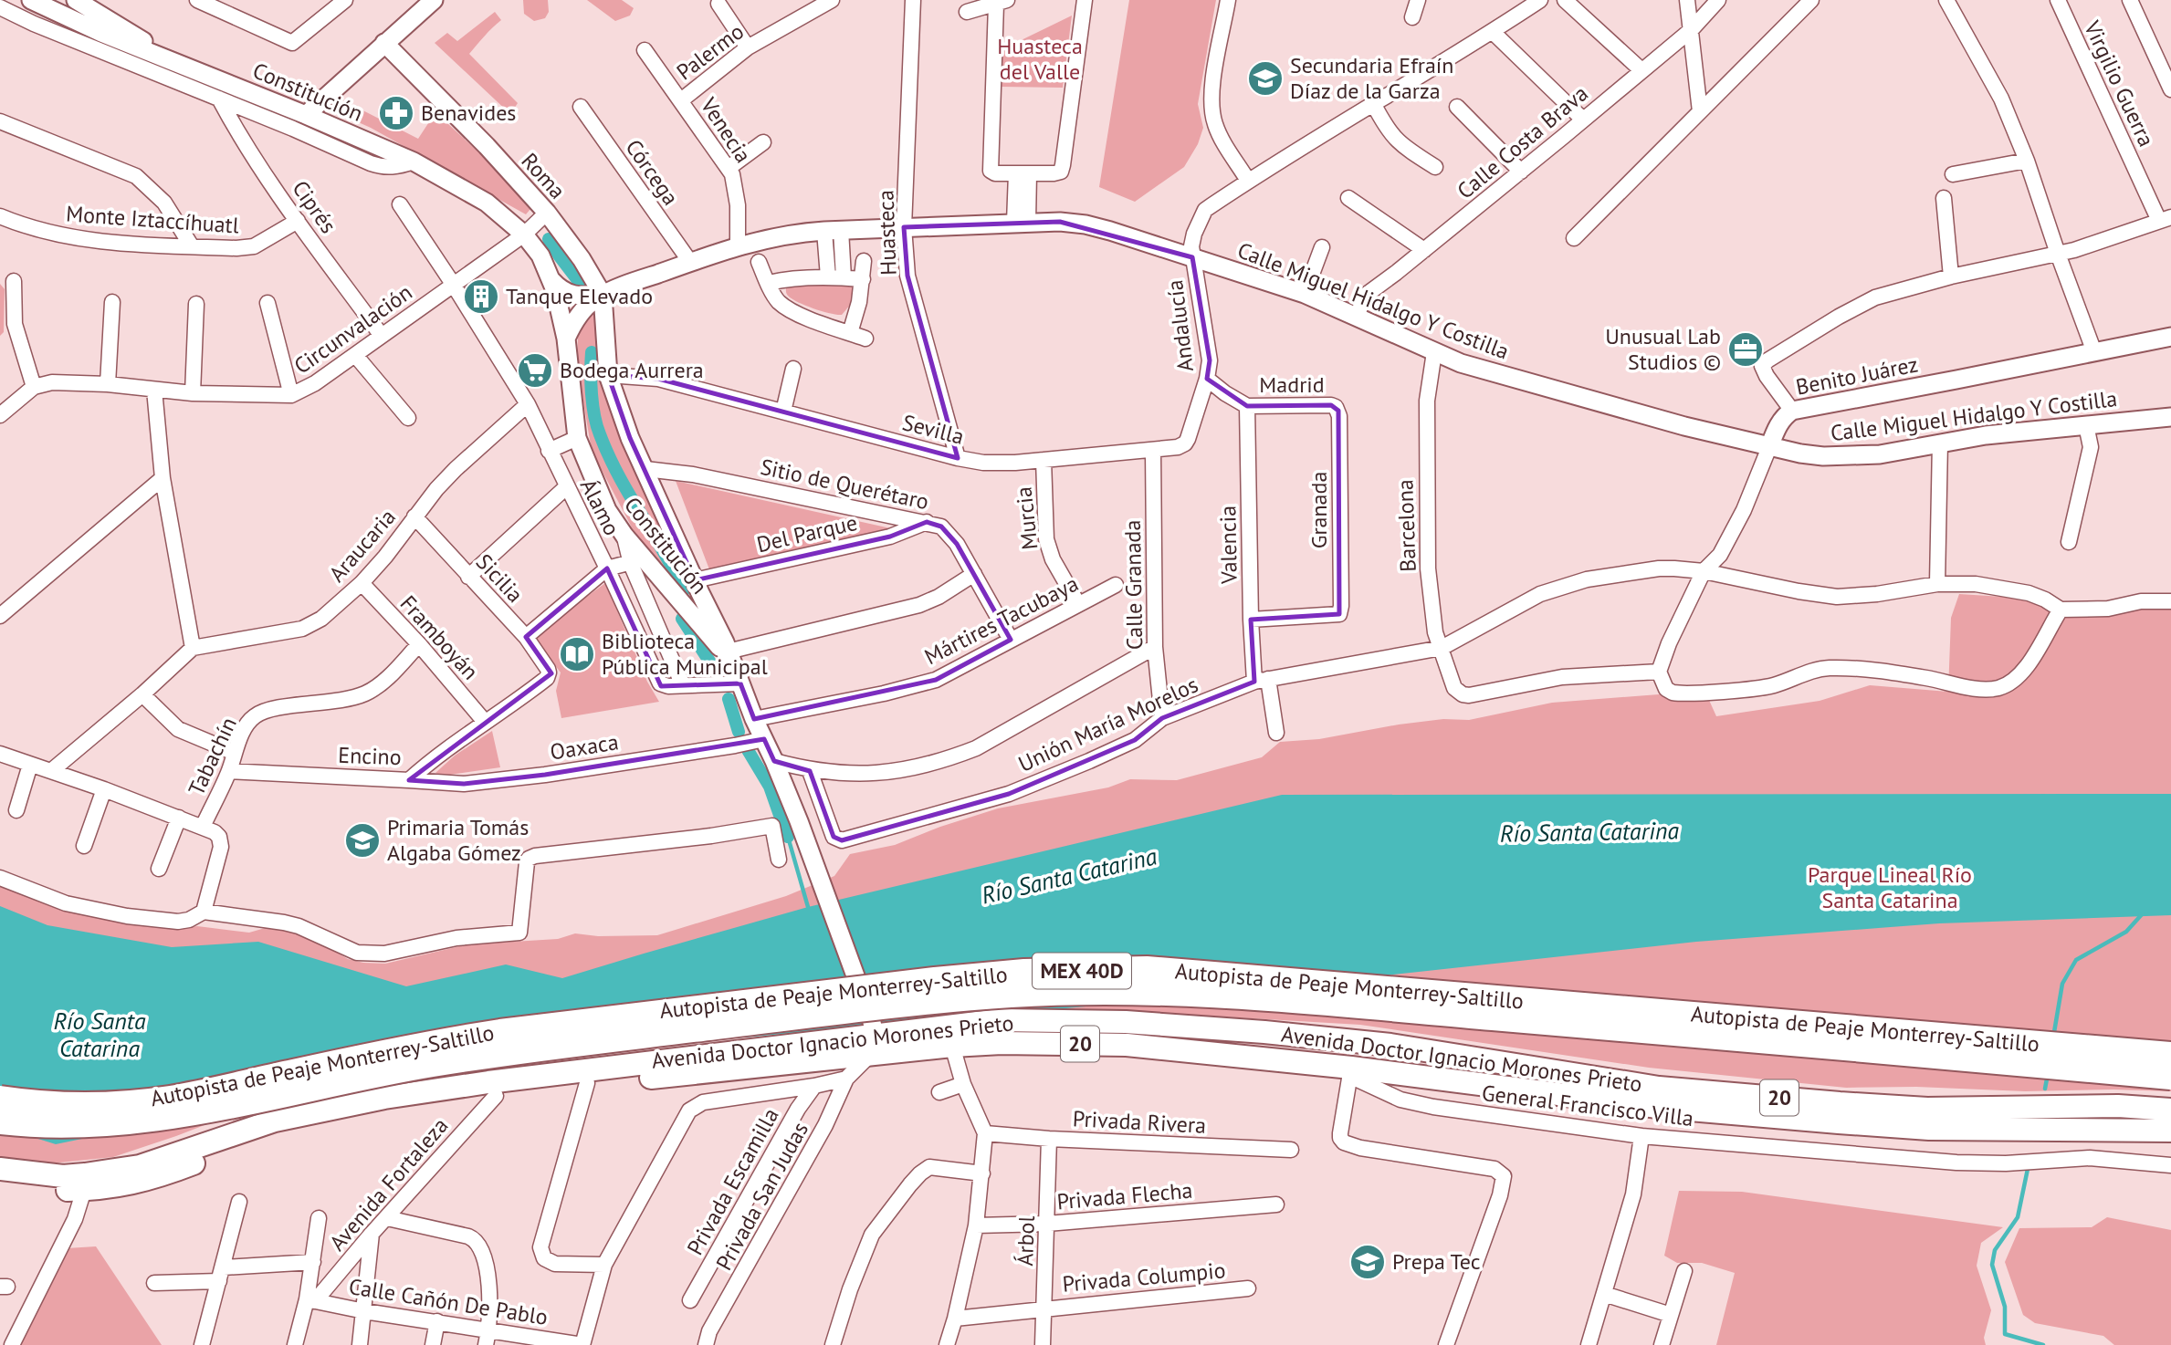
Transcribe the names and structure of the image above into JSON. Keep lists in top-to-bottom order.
{
  "streets": {
    "highway": ["MEX 40D", "Autopista de Peaje Monterrey-Saltillo"],
    "main road": ["Avenida Doctor Ignacio Morones Prieto", "20"],
    "street": [
      "Palermo",
      "Virgilio Guerra",
      "Constitución",
      "Venecia",
      "Calle Costa Brava",
      "Córcega",
      "Roma",
      "Ciprés",
      "Monte Iztaccíhuatl",
      "Huasteca",
      "Calle Miguel Hidalgo Y Costilla",
      "Andalucía",
      "Circunvalación",
      "Benito Juárez",
      "Madrid",
      "Sevilla",
      "Sitio de Querétaro",
      "Álamo",
      "Granada",
      "Murcia",
      "Barcelona",
      "Del Parque",
      "Valencia",
      "Araucaria",
      "Sicilia",
      "Calle Granada",
      "Mártires Tacubaya",
      "Framboyán",
      "Unión María Morelos",
      "Oaxaca",
      "Tabachín",
      "Encino",
      "General Francisco Villa",
      "Privada Rivera",
      "Privada Escamilla",
      "Avenida Fortaleza",
      "Privada San Judas",
      "Privada Flecha",
      "Árbol",
      "Privada Columpio",
      "Calle Cañón De Pablo"
    ]
  },
  "crossings": [
    ["Palermo", "Venecia"],
    ["Constitución", "Roma"],
    ["Constitución", "Calle Miguel Hidalgo Y Costilla"],
    ["Constitución", "Circunvalación"],
    ["Constitución", "Sevilla"],
    ["Constitución", "Sitio de Querétaro"],
    ["Constitución", "Álamo"],
    ["Constitución", "Del Parque"],
    ["Constitución", "Mártires Tacubaya"],
    ["Constitución", "Oaxaca"],
    ["Constitución", "Avenida Doctor Ignacio Morones Prieto"],
    ["Venecia", "Calle Miguel Hidalgo Y Costilla"],
    ["Calle Costa Brava", "Calle Miguel Hidalgo Y Costilla"],
    ["Córcega", "Calle Miguel Hidalgo Y Costilla"],
    ["Roma", "Calle Miguel Hidalgo Y Costilla"],
    ["Roma", "Circunvalación"],
    ["Ciprés", "Monte Iztaccíhuatl"],
    ["Ciprés", "Circunvalación"],
    ["Huasteca", "Calle Miguel Hidalgo Y Costilla"],
    ["Huasteca", "Sevilla"],
    ["Calle Miguel Hidalgo Y Costilla", "Andalucía"],
    ["Calle Miguel Hidalgo Y Costilla", "Benito Juárez"],
    ["Calle Miguel Hidalgo Y Costilla", "Barcelona"],
    ["Andalucía", "Madrid"],
    ["Andalucía", "Sevilla"],
    ["Andalucía", "Valencia"],
    ["Circunvalación", "Álamo"],
    ["Benito Juárez", "Barcelona"],
    ["Benito Juárez", "Unión María Morelos"],
    ["Madrid", "Granada"],
    ["Madrid", "Valencia"],
    ["Sevilla", "Murcia"],
    ["Sevilla", "Calle Granada"],
    ["Sitio de Querétaro", "Del Parque"],
    ["Sitio de Querétaro", "Mártires Tacubaya"],
    ["Álamo", "Araucaria"],
    ["Granada", "Valencia"],
    ["Murcia", "Mártires Tacubaya"],
    ["Barcelona", "Unión María Morelos"],
    ["Valencia", "Unión María Morelos"],
    ["Araucaria", "Sicilia"],
    ["Araucaria", "Framboyán"],
    ["Sicilia", "Encino"],
    ["Calle Granada", "Unión María Morelos"],
    ["Framboyán", "Tabachín"],
    ["Framboyán", "Encino"],
    ["Oaxaca", "Encino"],
    ["Tabachín", "Encino"],
    ["Avenida Doctor Ignacio Morones Prieto", "General Francisco Villa"],
    ["Avenida Doctor Ignacio Morones Prieto", "Avenida Fortaleza"],
    ["Privada Rivera", "Árbol"],
    ["Avenida Fortaleza", "Calle Cañón De Pablo"],
    ["Privada Flecha", "Árbol"],
    ["Árbol", "Privada Columpio"]
  ],
  "water": ["Río Santa Catarina"],
  "parks": ["Huasteca del Valle", "Parque Lineal Río Santa Catarina"],
  "places": {
    "school or university": ["Secundaria Efraín Díaz de la Garza", "Primaria Tomás Algaba Gómez", "Prepa Tec"],
    "pharmacy": ["Benavides"],
    "building": ["Tanque Elevado"],
    "office": ["Unusual Lab Studios ©"],
    "supermarket": ["Bodega Aurrera"],
    "library": ["Biblioteca Pública Municipal"]
  }
}
